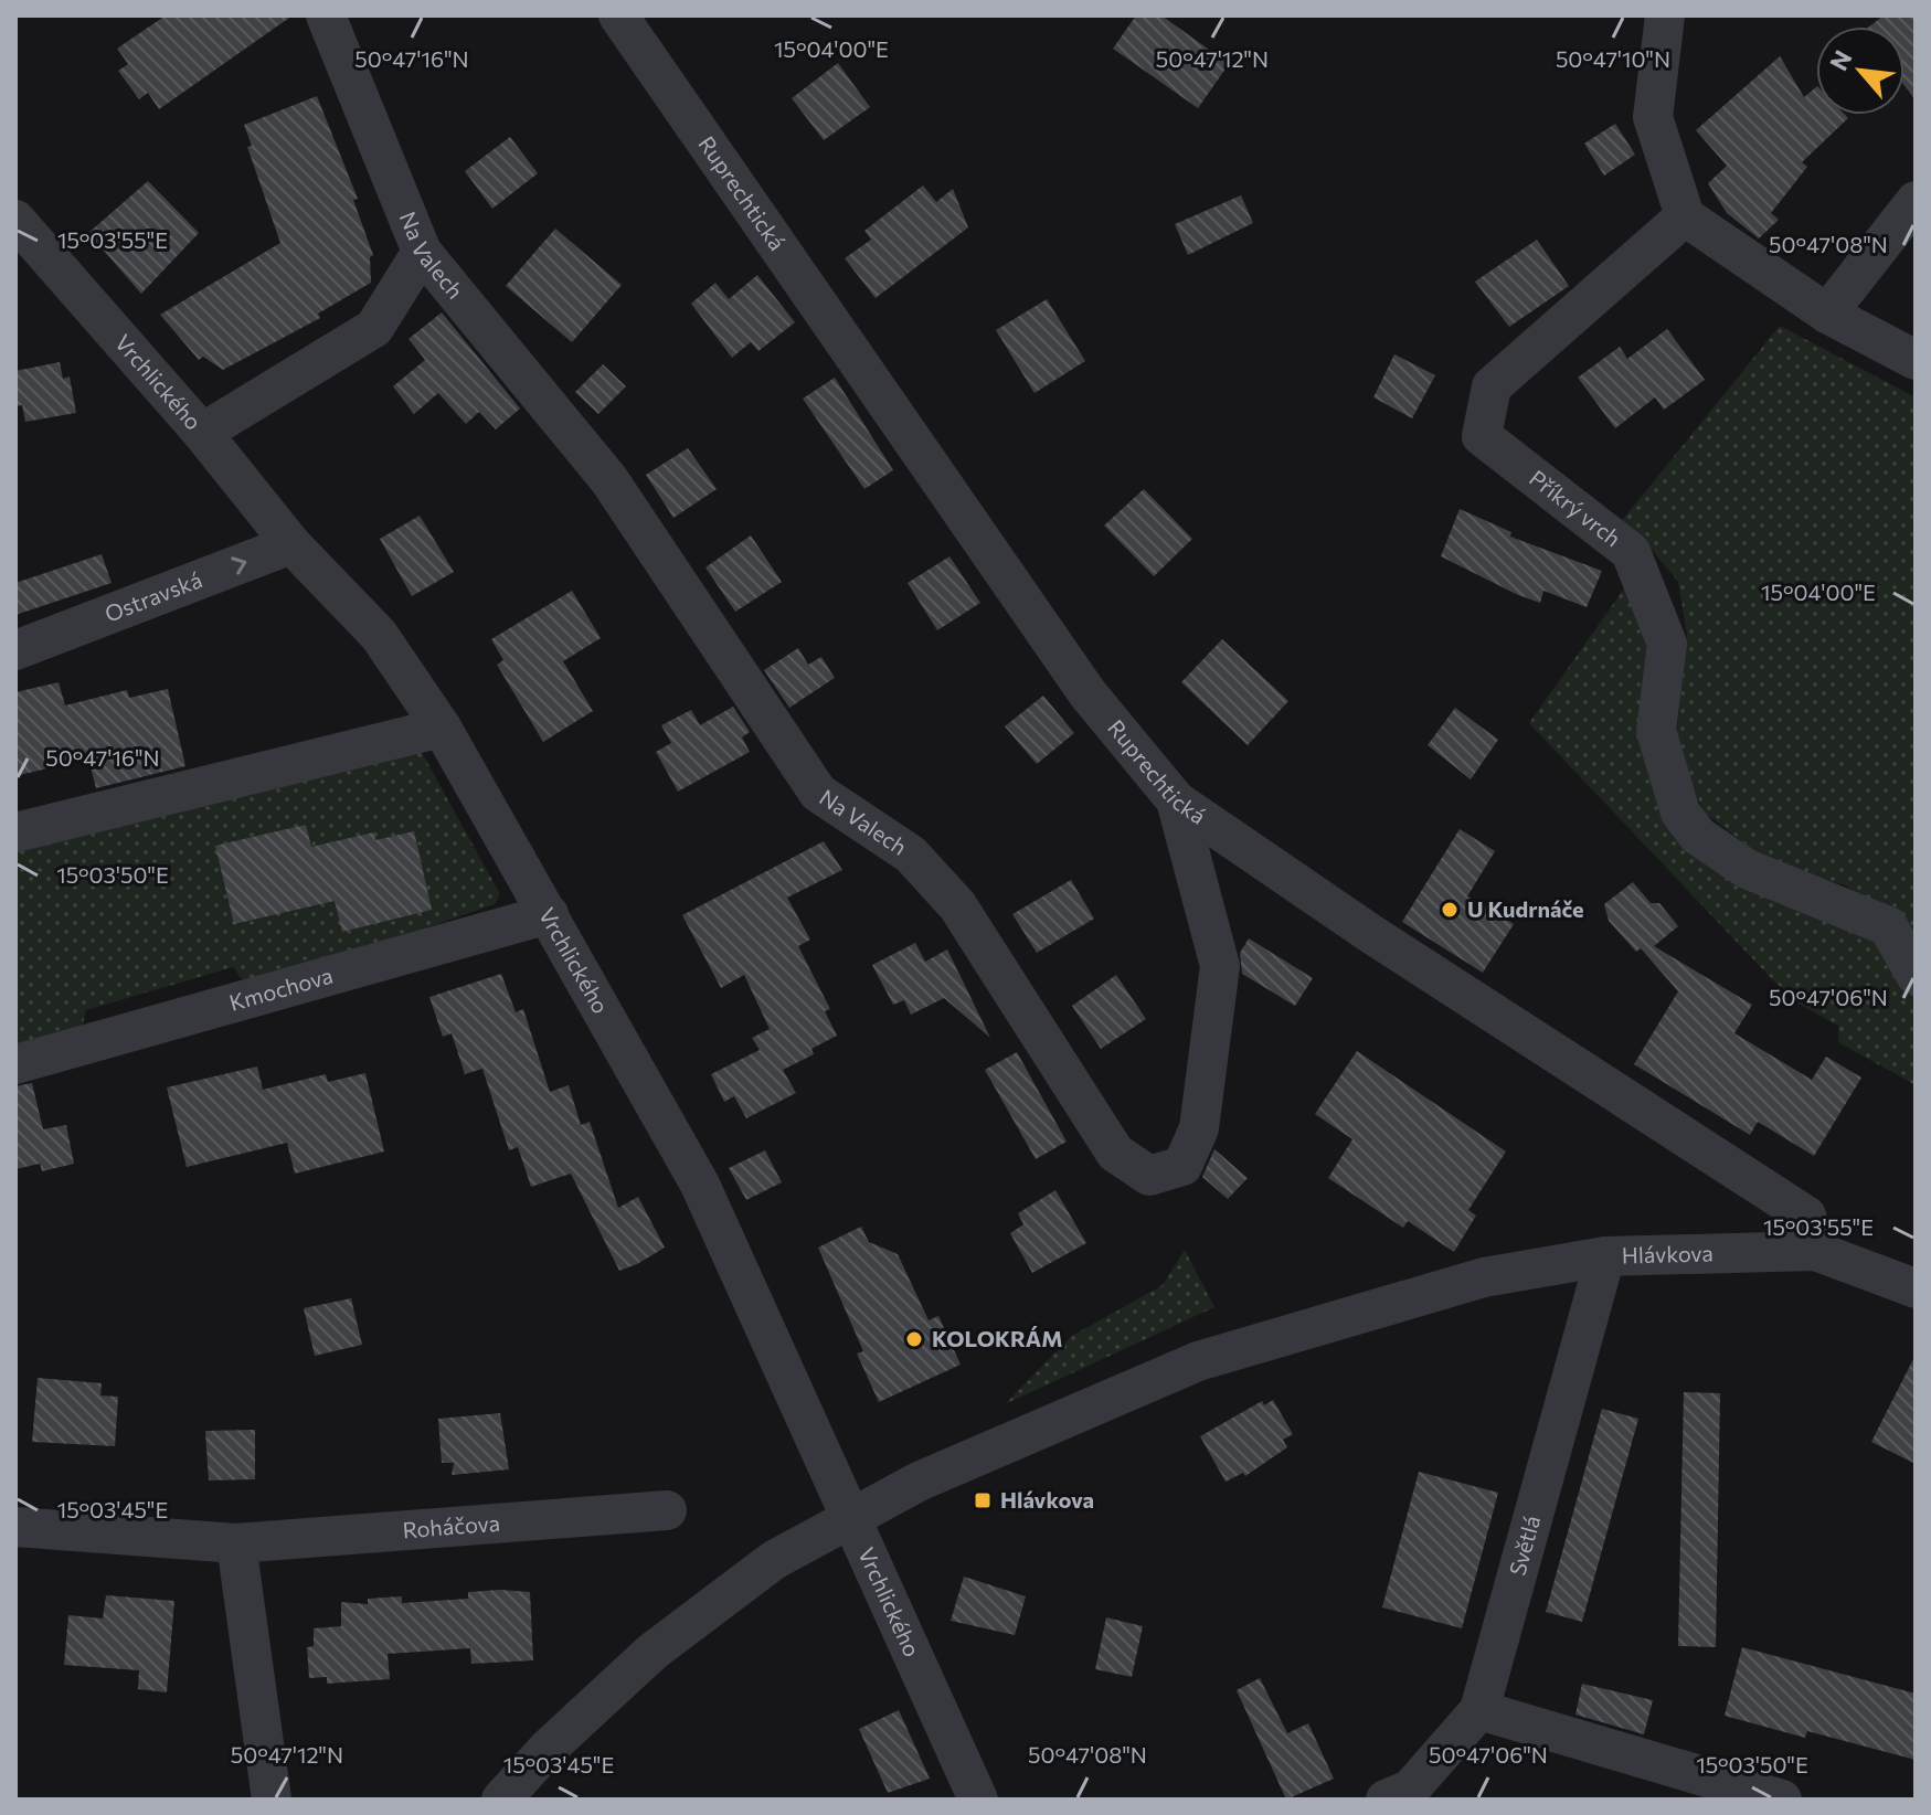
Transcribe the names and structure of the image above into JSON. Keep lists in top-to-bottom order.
{
  "streets": {
    "street": [
      "Ruprechtická",
      "Na Valech",
      "Vrchlického",
      "Příkrý vrch",
      "Ostravská",
      "Kmochova",
      "Hlávkova",
      "Roháčova",
      "Světlá"
    ]
  },
  "crossings": [
    ["Ruprechtická", "Na Valech"],
    ["Ruprechtická", "Hlávkova"],
    ["Vrchlického", "Ostravská"],
    ["Vrchlického", "Kmochova"],
    ["Vrchlického", "Hlávkova"],
    ["Hlávkova", "Světlá"]
  ],
  "places": {
    "other": ["U Kudrnáče", "KOLOKRÁM"],
    "transit": ["Hlávkova"]
  },
  "north": "top left",
  "coordinates": [
    "15°04'00\"E",
    "50°47'16\"N",
    "50°47'12\"N",
    "50°47'10\"N",
    "15°03'55\"E",
    "50°47'08\"N",
    "15°03'50\"E",
    "50°47'06\"N",
    "15°03'45\"E"
  ]
}
